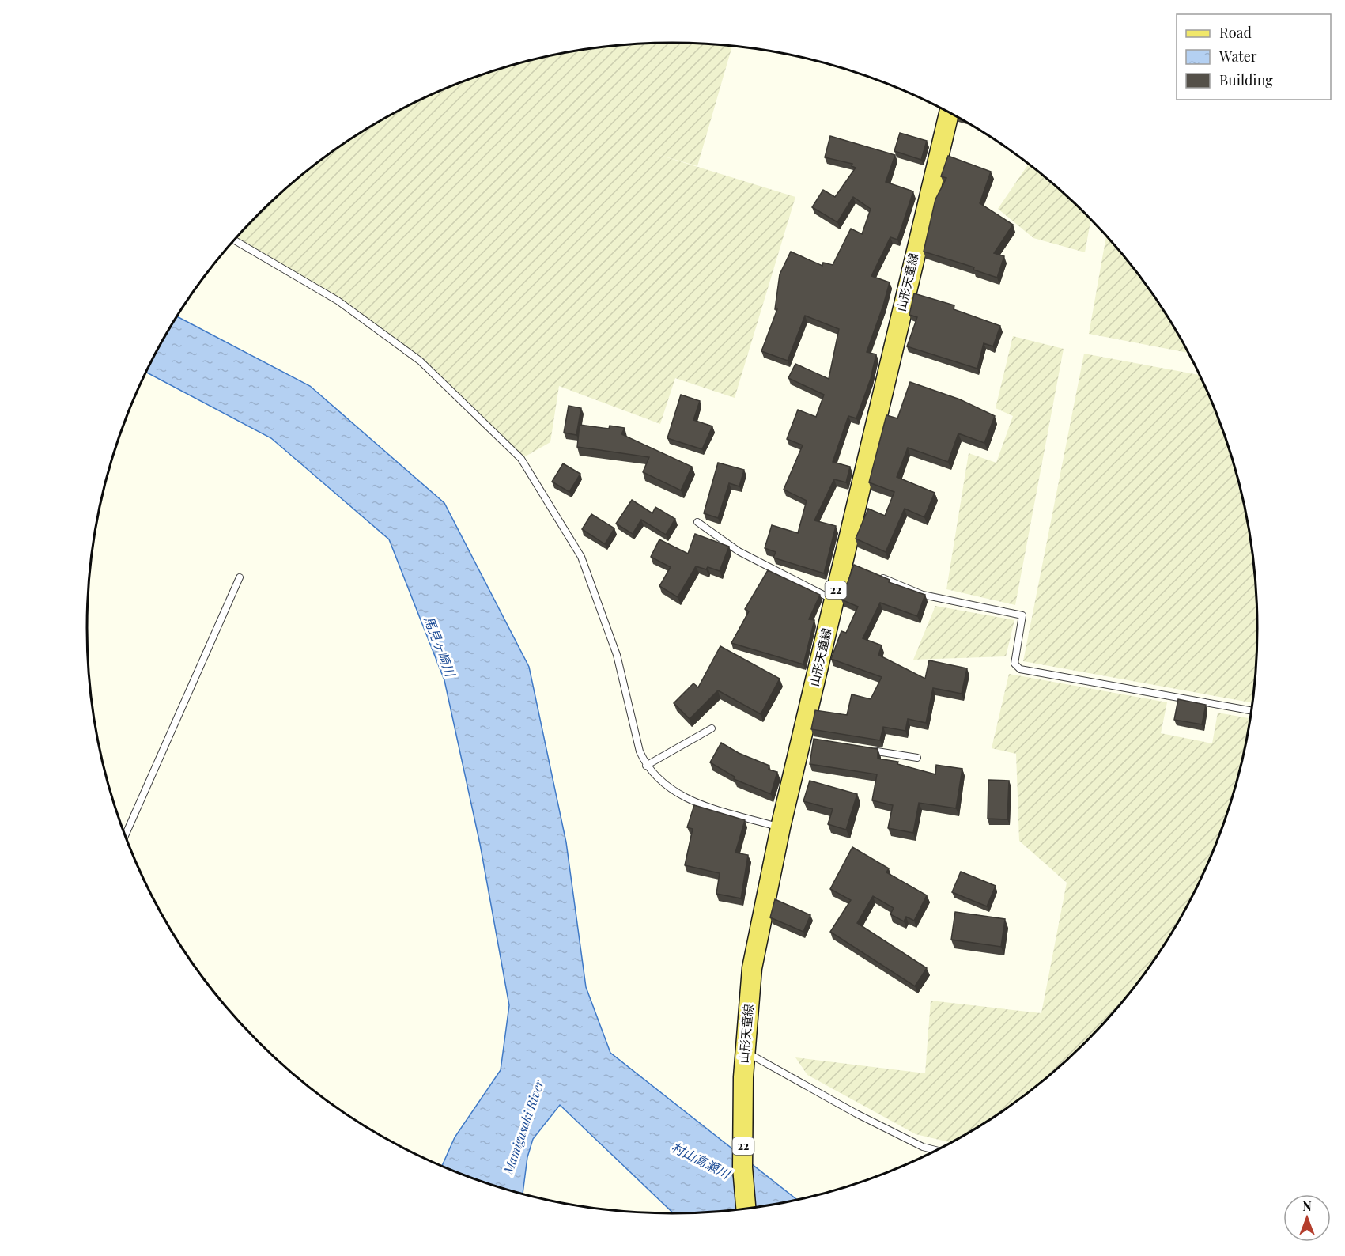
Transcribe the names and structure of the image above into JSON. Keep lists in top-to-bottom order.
{
  "streets": {
    "main road": ["山形天童線", "22"]
  },
  "water": ["馬見ヶ崎川", "Mamigasaki River", "村山高瀬川"],
  "legend": ["Road", "Water", "Building"],
  "north": "top"
}
